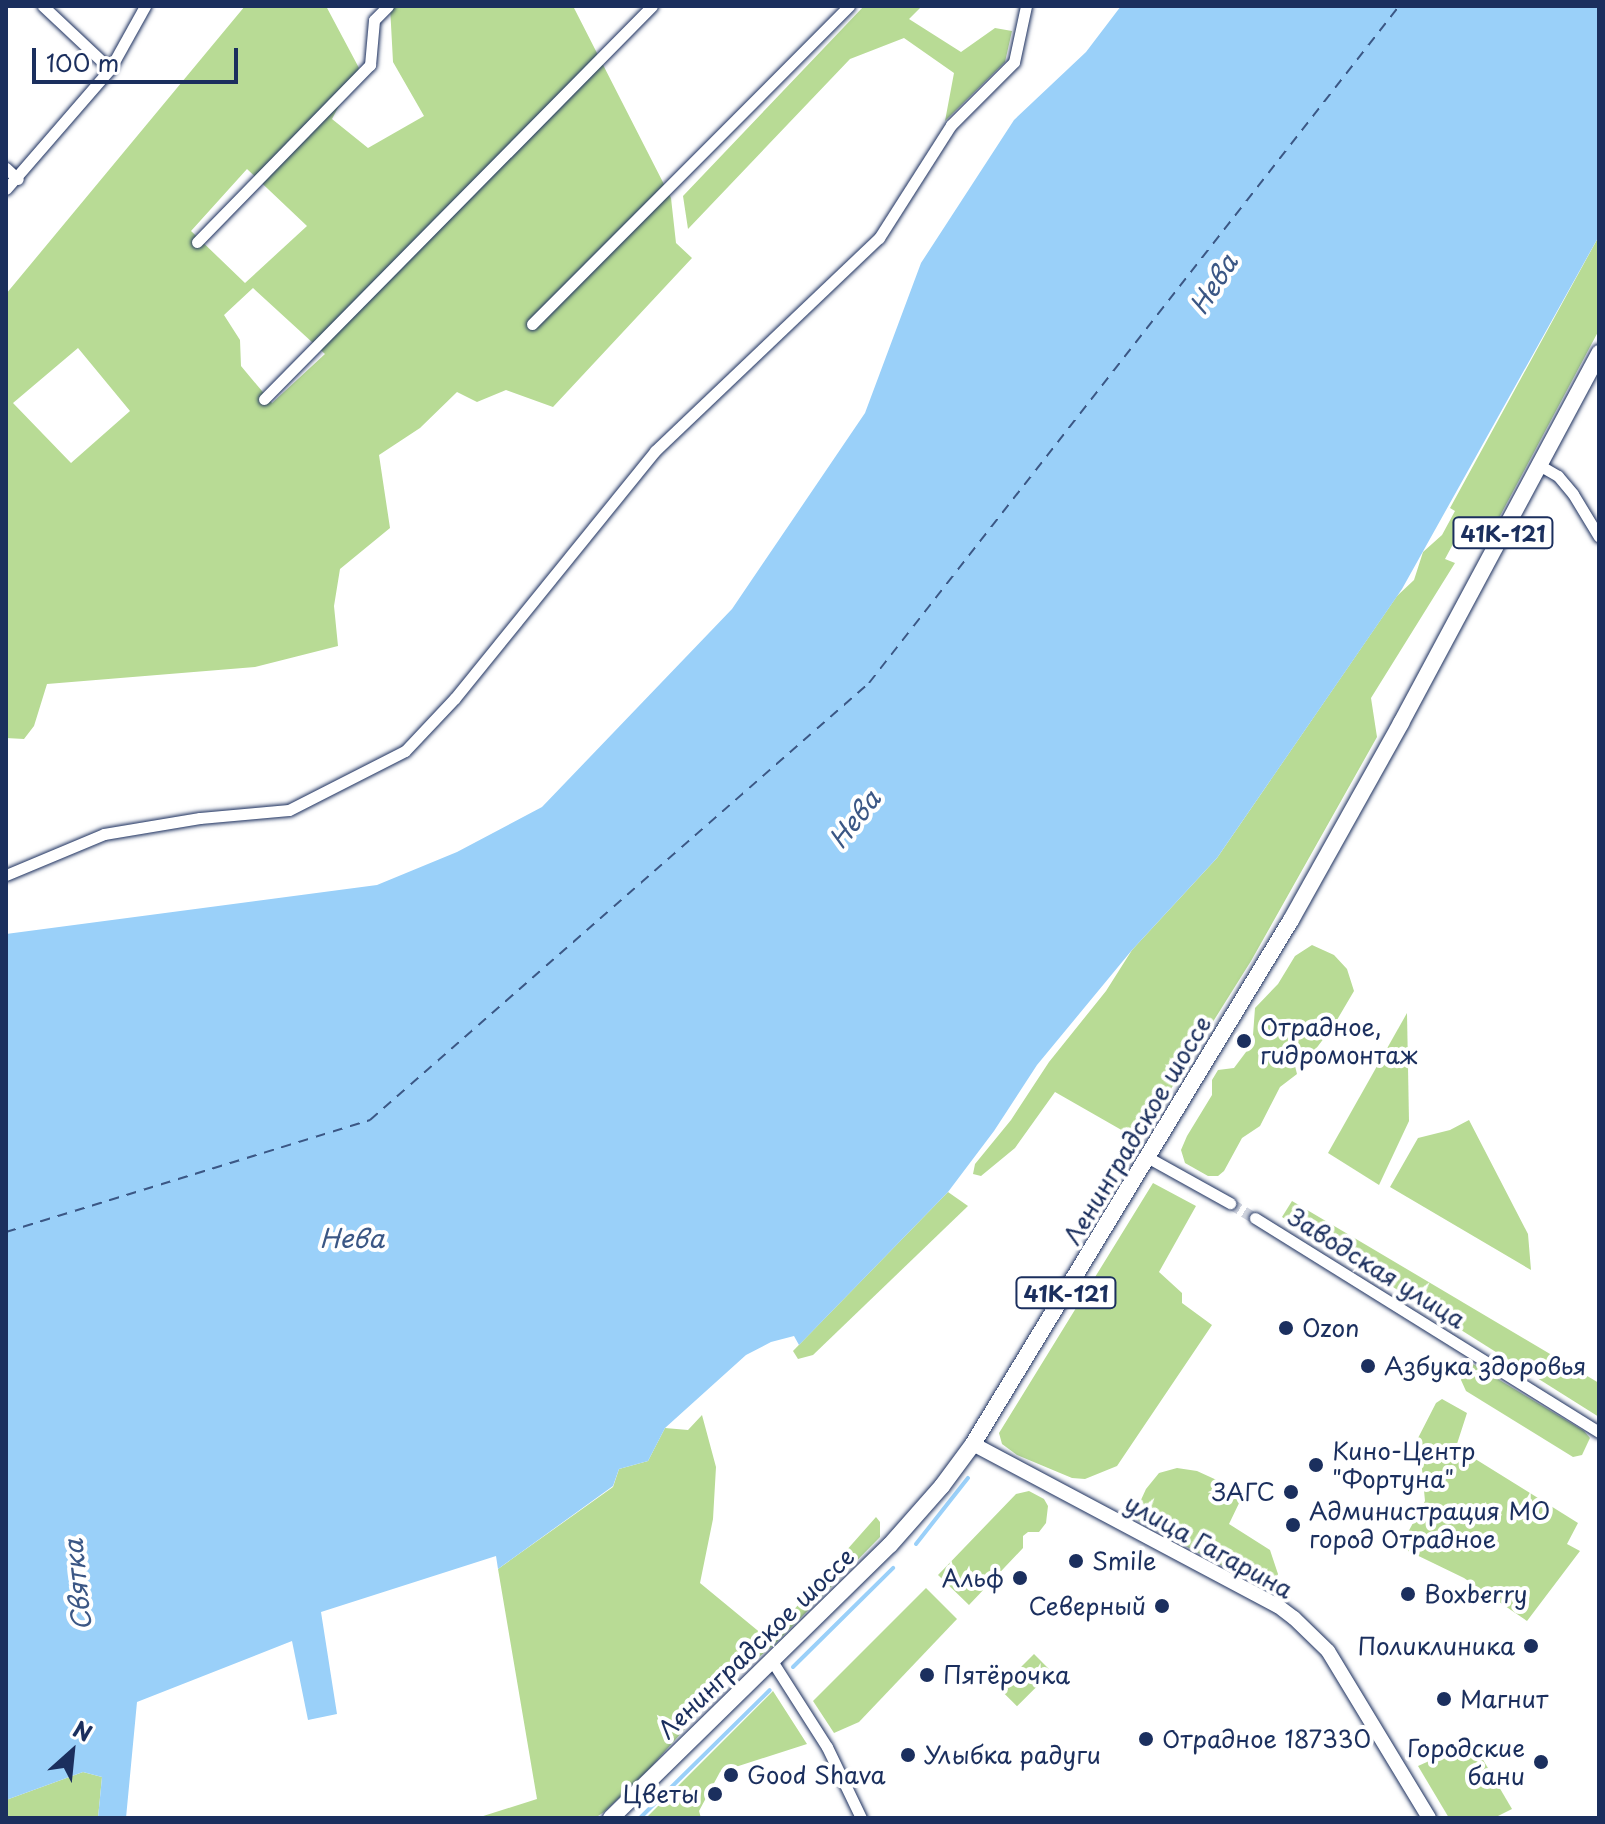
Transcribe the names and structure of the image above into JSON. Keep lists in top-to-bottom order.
{
  "streets": {
    "main road": ["41К-121", "Ленинградское шоссе"],
    "street": ["Заводская улица", "улица Гагарина"]
  },
  "crossings": [
    ["41К-121", "Ленинградское шоссе"],
    ["Ленинградское шоссе", "улица Гагарина"]
  ],
  "water": ["Нева", "Святка"],
  "places": [
    "Отрадное, гидромонтаж",
    "Ozon",
    "Азбука здоровья",
    "Кино-Центр \"Фортуна\"",
    "ЗАГС",
    "Администрация МО город Отрадное",
    "Smile",
    "Альф",
    "Boxberry",
    "Северный",
    "Поликлиника",
    "Пятёрочка",
    "Магнит",
    "Отрадное 187330",
    "Улыбка радуги",
    "Городские бани",
    "Good Shava",
    "Цветы"
  ],
  "scale_bar": "100 m",
  "north": "top right"
}
